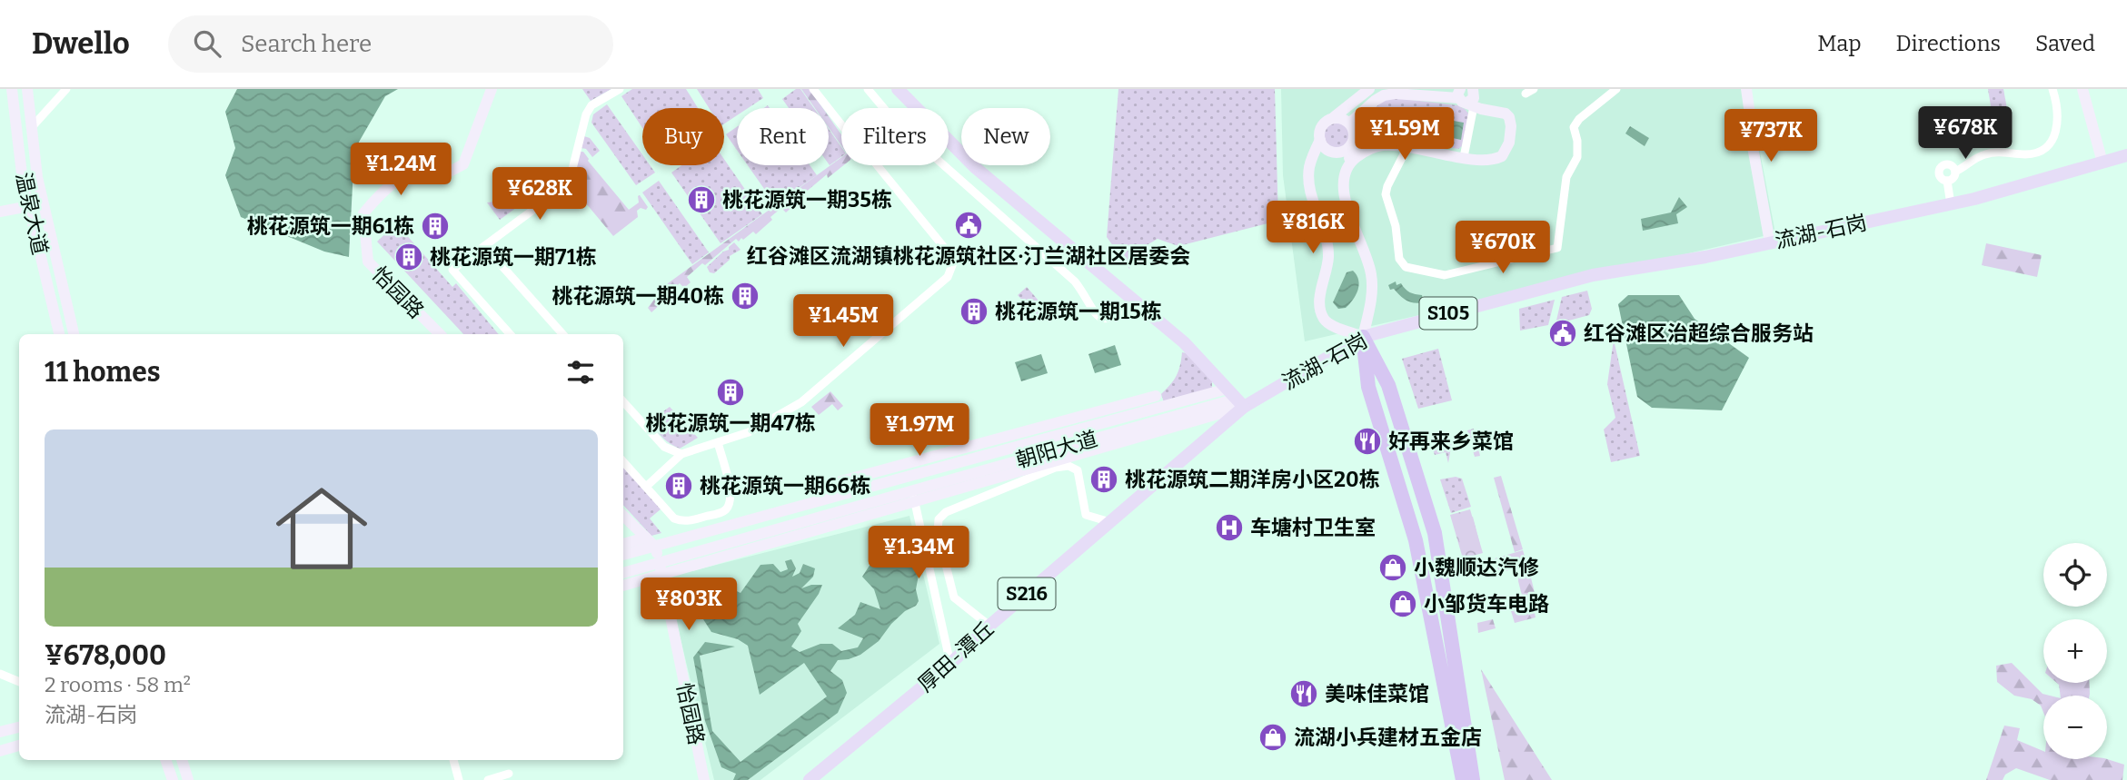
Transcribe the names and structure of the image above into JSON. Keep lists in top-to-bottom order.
{
  "streets": {
    "main road": [
      "流湖-石岗",
      "S105",
      "S216",
      "厚田-潭丘"
    ],
    "street": ["温泉大道", "怡园路", "朝阳大道"]
  },
  "crossings": [
    ["流湖-石岗", "朝阳大道"],
    ["流湖-石岗", "厚田-潭丘"],
    ["怡园路", "朝阳大道"],
    ["朝阳大道", "厚田-潭丘"]
  ],
  "places": {
    "building": [
      "桃花源筑一期35栋",
      "桃花源筑一期61栋",
      "桃花源筑一期71栋",
      "桃花源筑一期40栋",
      "桃花源筑一期15栋",
      "桃花源筑一期47栋",
      "桃花源筑二期洋房小区20栋",
      "桃花源筑一期66栋"
    ],
    "public building": ["红谷滩区流湖镇桃花源筑社区·汀兰湖社区居委会", "红谷滩区治超综合服务站"],
    "restaurant": ["好再来乡菜馆", "美味佳菜馆"],
    "hospital": ["车塘村卫生室"],
    "shop": ["小魏顺达汽修", "小邹货车电路", "流湖小兵建材五金店"]
  },
  "page": {
    "header": "Dwello",
    "search": "Search here",
    "nav": ["Map", "Directions", "Saved"],
    "price": [
      "¥678K",
      "¥1.59M",
      "¥737K",
      "¥1.24M",
      "¥628K",
      "¥816K",
      "¥670K",
      "¥1.45M",
      "¥1.97M",
      "¥1.34M",
      "¥803K"
    ],
    "chip": [
      "Buy",
      "Rent",
      "Filters",
      "New"
    ],
    "heading": "11 homes",
    "list": [
      {
        "name": "¥678,000",
        "note": "2 rooms · 58 m² · 流湖-石岗"
      }
    ],
    "map_buttons": ["+", "−"]
  }
}
